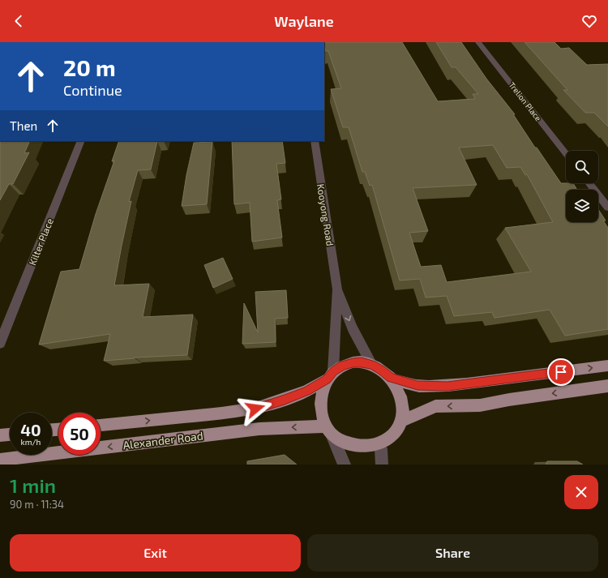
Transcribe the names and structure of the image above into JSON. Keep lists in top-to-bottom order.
{
  "streets": {
    "main road": ["Alexander Road"],
    "street": ["Trelion Place", "Kooyong Road", "Kilter Place"]
  },
  "crossings": [
    ["Kooyong Road", "Alexander Road"]
  ],
  "page": {
    "header": "Waylane",
    "turn": ["20 m", "Continue"],
    "then": "Then",
    "speed": "40 km/h",
    "limit": "50",
    "heading": ["1 min", "90 m · 11:34"],
    "buttons": ["Exit", "Share"]
  }
}
